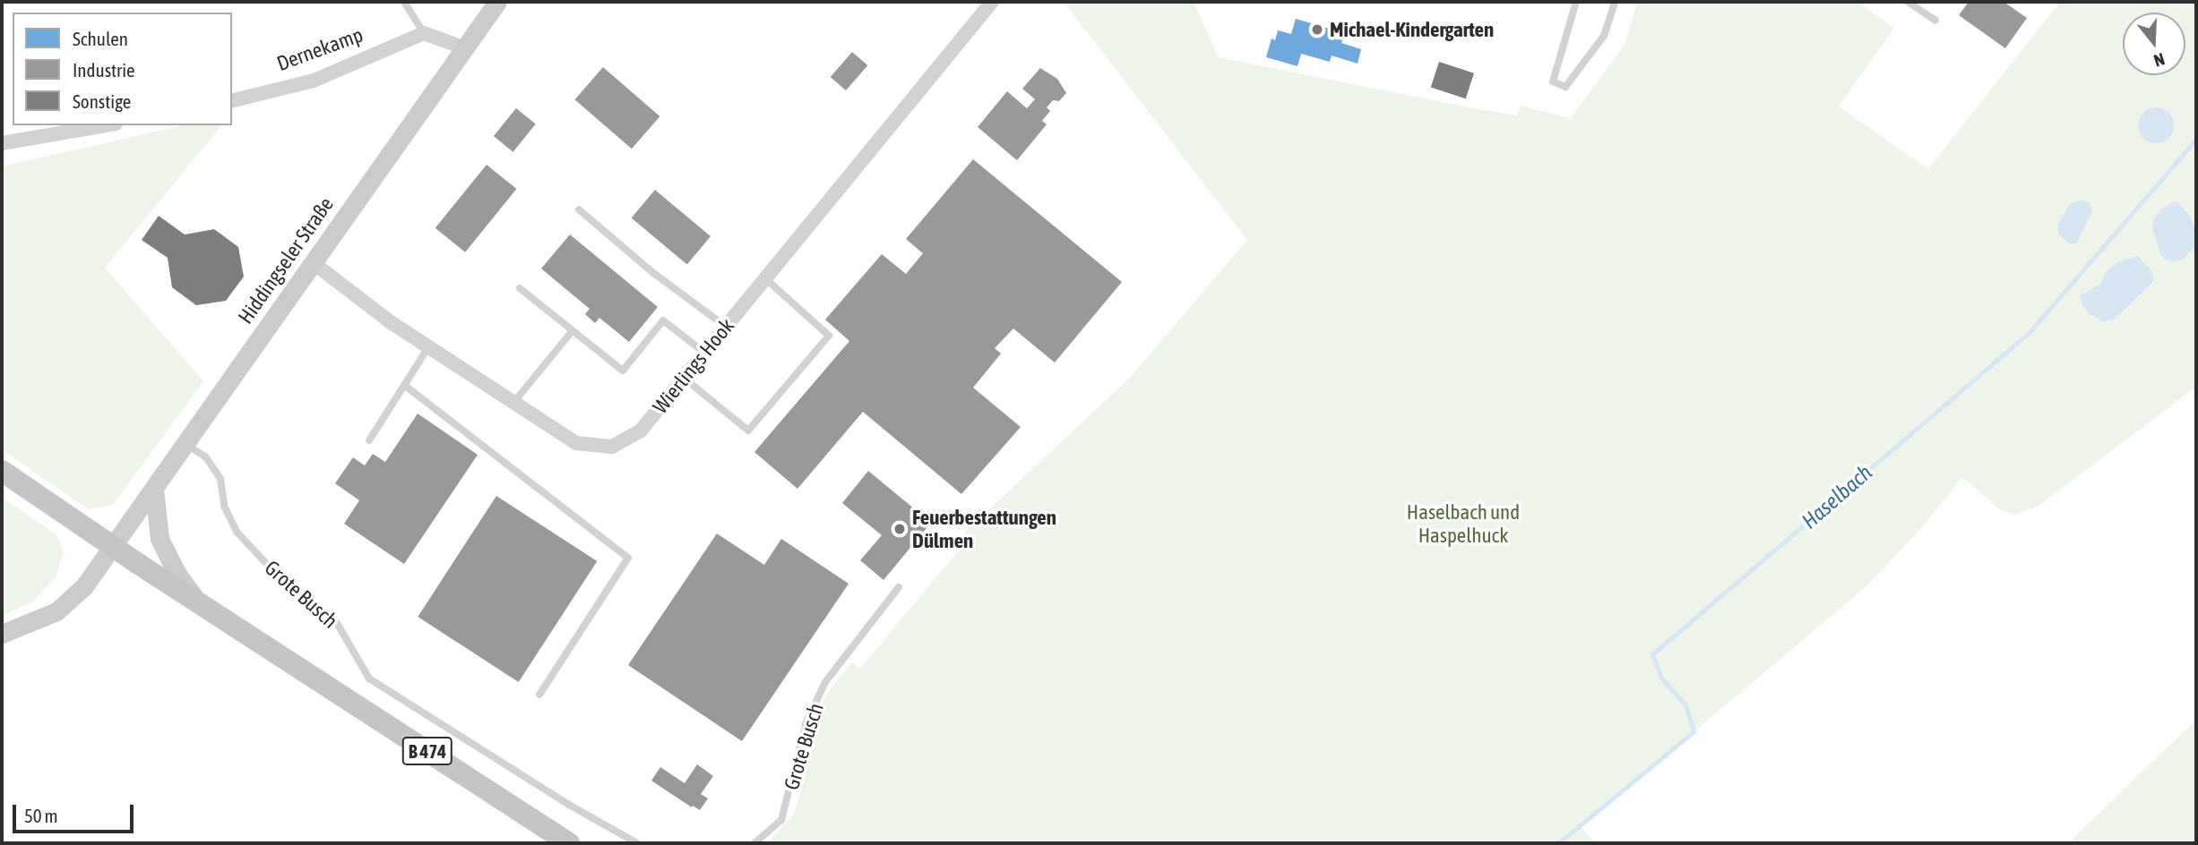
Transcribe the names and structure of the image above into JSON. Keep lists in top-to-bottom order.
{
  "streets": {
    "main road": ["B 474"],
    "street": ["Dernekamp", "Hiddingseler Straße", "Wierlings Hook"],
    "lane": ["Grote Busch"]
  },
  "crossings": [
    ["Hiddingseler Straße", "Wierlings Hook"],
    ["Hiddingseler Straße", "Grote Busch"],
    ["Hiddingseler Straße", "B 474"]
  ],
  "water": ["Haselbach"],
  "parks": ["Haselbach und Haspelhuck"],
  "places": ["Michael-Kindergarten", "Feuerbestattungen Dülmen"],
  "legend": ["Schulen", "Industrie", "Sonstige"],
  "scale_bar": "50 m",
  "north": "bottom"
}
